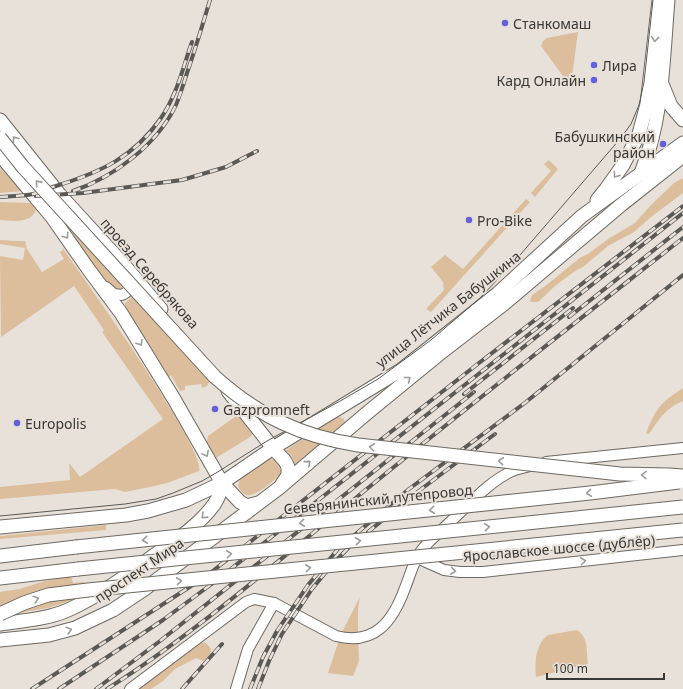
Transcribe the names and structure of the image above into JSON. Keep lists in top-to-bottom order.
{
  "streets": {
    "main road": [
      "проезд Серебрякова",
      "улица Лётчика Бабушкина",
      "Северянинский путепровод",
      "проспект Мира"
    ],
    "street": ["Ярославское шоссе (дублёр)"]
  },
  "crossings": [
    ["проезд Серебрякова", "улица Лётчика Бабушкина"],
    ["проезд Серебрякова", "проспект Мира"],
    ["улица Лётчика Бабушкина", "проспект Мира"]
  ],
  "one_way": ["Ярославское шоссе (дублёр)"],
  "places": [
    "Станкомаш",
    "Лира",
    "Кард Онлайн",
    "Бабушкинский район",
    "Pro-Bike",
    "Gazpromneft",
    "Europolis"
  ],
  "scale_bar": "100 m"
}
